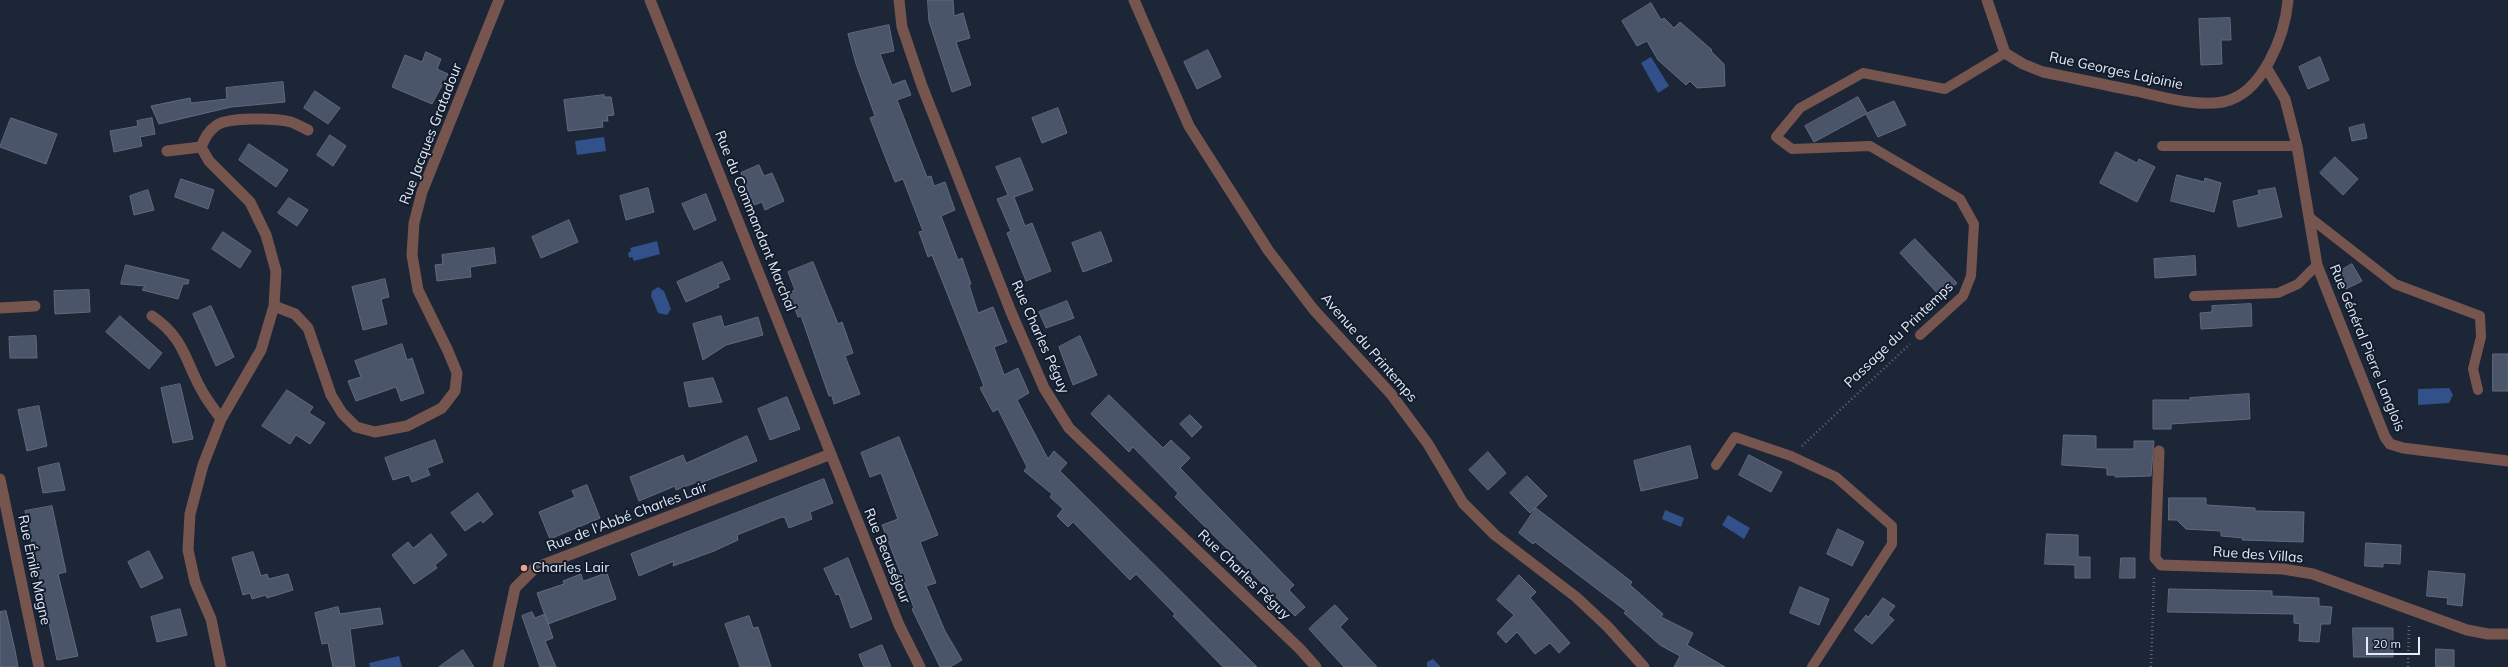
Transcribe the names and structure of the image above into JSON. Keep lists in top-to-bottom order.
{
  "streets": {
    "street": [
      "Rue Georges Lajoinie",
      "Rue Jacques Gratadour",
      "Rue du Commandant Marchal",
      "Rue Charles Péguy",
      "Avenue du Printemps",
      "Rue Général Pierre Langlois",
      "Rue de l'Abbé Charles Lair",
      "Rue des Villas",
      "Rue Beauséjour",
      "Rue Émile Magne"
    ],
    "lane": ["Passage du Printemps"]
  },
  "crossings": [
    ["Rue Georges Lajoinie", "Passage du Printemps"],
    ["Rue du Commandant Marchal", "Rue de l'Abbé Charles Lair"],
    ["Rue du Commandant Marchal", "Rue Beauséjour"],
    ["Rue de l'Abbé Charles Lair", "Rue Beauséjour"]
  ],
  "places": ["Charles Lair"],
  "scale_bar": "20 m"
}
